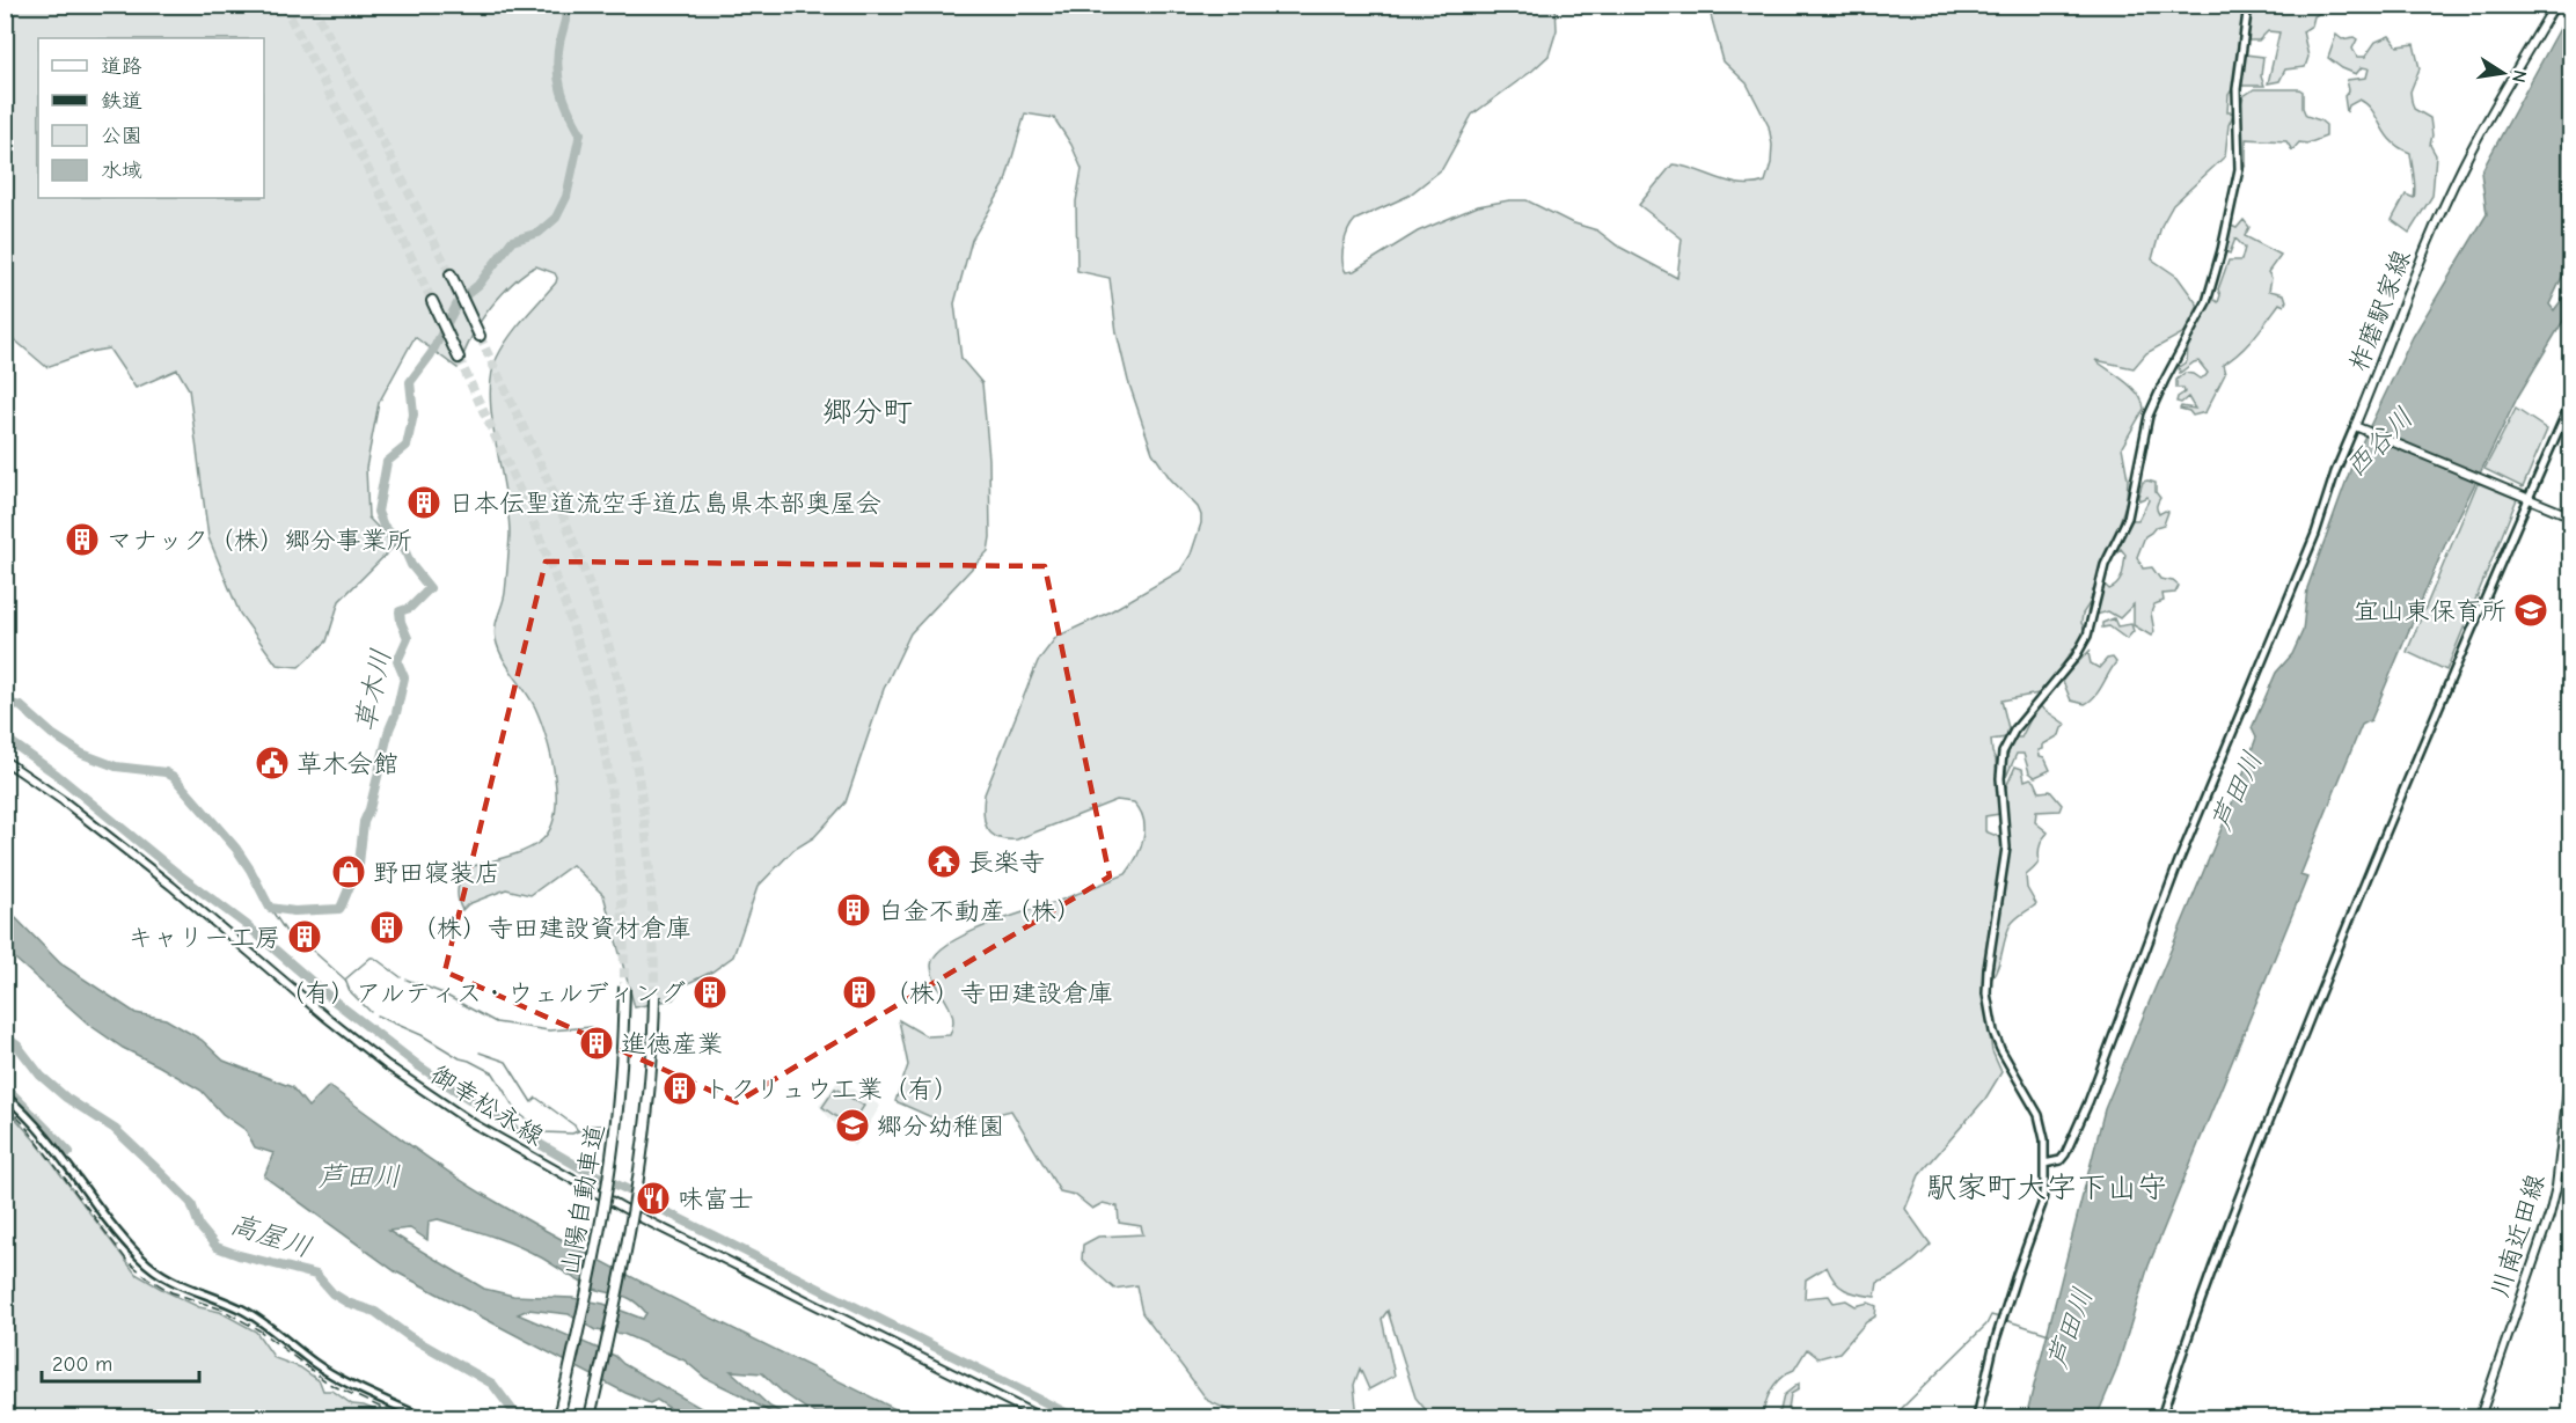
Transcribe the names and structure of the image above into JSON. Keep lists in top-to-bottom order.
{
  "streets": {
    "highway": ["山陽自動車道"],
    "main road": ["柞磨駅家線", "御幸松永線", "川南近田線"]
  },
  "districts": ["郷分町", "駅家町大字下山守"],
  "water": [
    "西谷川",
    "草木川",
    "芦田川",
    "高屋川"
  ],
  "places": {
    "building": [
      "日本伝聖道流空手道広島県本部奥屋会",
      "マナック（株）郷分事業所",
      "白金不動産（株）",
      "（株）寺田建設資材倉庫",
      "キャリー工房",
      "（有）アルティス・ウェルディング",
      "（株）寺田建設倉庫",
      "進徳産業",
      "トクリュウ工業（有）"
    ],
    "school or university": ["宜山東保育所", "郷分幼稚園"],
    "public building": ["草木会館"],
    "temple": ["長楽寺"],
    "shop": ["野田寝装店"],
    "restaurant": ["味富士"]
  },
  "legend": [
    "道路",
    "鉄道",
    "公園",
    "水域"
  ],
  "scale_bar": "200 m",
  "north": "right"
}
